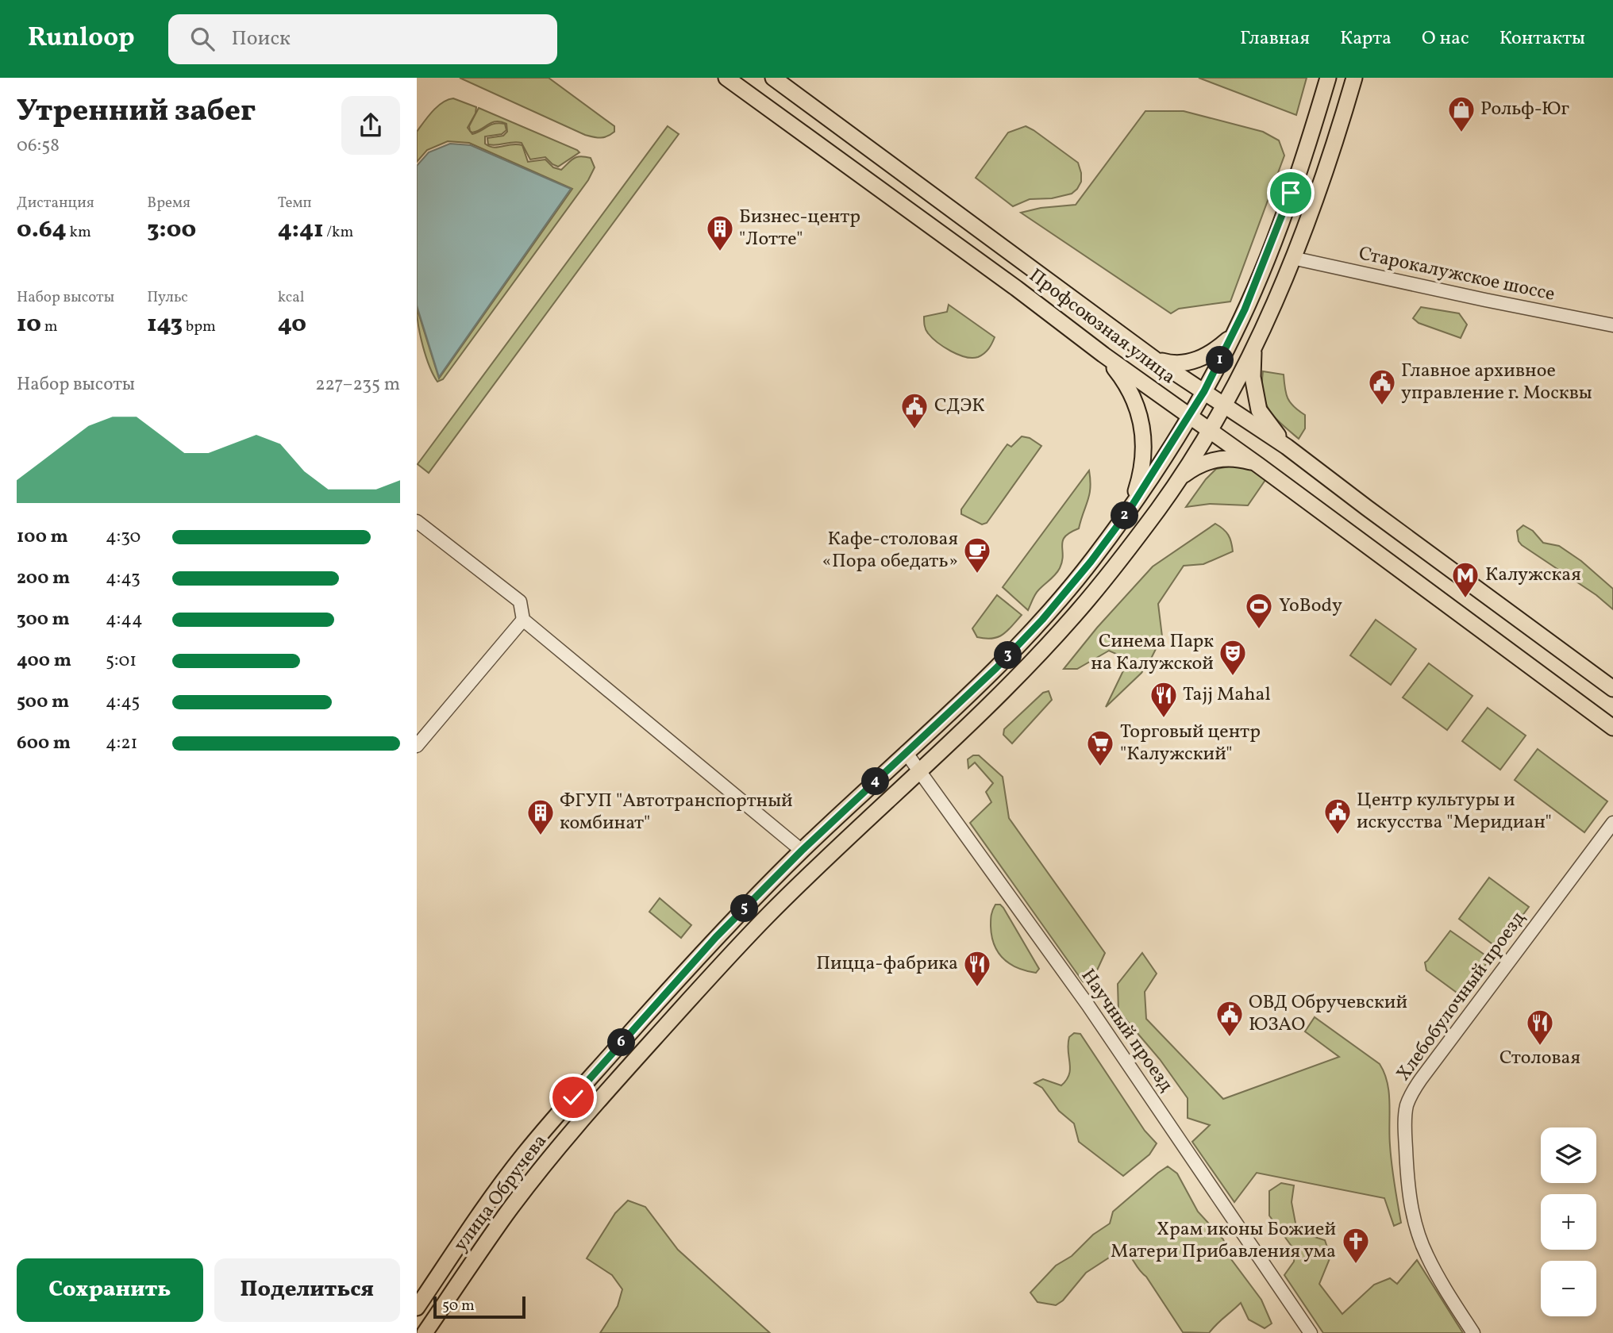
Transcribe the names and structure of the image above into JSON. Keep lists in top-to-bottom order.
{
  "streets": {
    "main road": ["Профсоюзная улица", "улица Обручева"],
    "street": ["Старокалужское шоссе", "Хлебобулочный проезд", "Научный проезд"]
  },
  "crossings": [
    ["Старокалужское шоссе", "улица Обручева"],
    ["Профсоюзная улица", "улица Обручева"],
    ["Научный проезд", "улица Обручева"]
  ],
  "places": {
    "shop": ["Рольф-Юг"],
    "building": ["Бизнес-центр \"Лотте\"", "ФГУП \"Автотранспортный комбинат\""],
    "public building": [
      "Главное архивное управление г. Москвы",
      "СДЭК",
      "Центр культуры и искусства \"Меридиан\"",
      "ОВД Обручевский ЮЗАО"
    ],
    "cafe": ["Кафе-столовая «Пора обедать»"],
    "metro station": ["Калужская"],
    "sports": ["YoBody"],
    "theatre": ["Синема Парк на Калужской"],
    "restaurant": ["Tajj Mahal", "Пицца-фабрика", "Столовая"],
    "supermarket": ["Торговый центр \"Калужский\""],
    "church": ["Храм иконы Божией Матери Прибавления ума"]
  },
  "scale_bar": "50 m",
  "page": {
    "header": "Runloop",
    "search": "Поиск",
    "nav": [
      "Главная",
      "Карта",
      "О нас",
      "Контакты"
    ],
    "heading": ["Утренний забег", "06:58"],
    "stats": [
      ["Дистанция", "0.64 km"],
      ["Время", "3:00"],
      ["Темп", "4:41 /km"],
      ["Набор высоты", "10 m"],
      ["Пульс", "143 bpm"],
      ["kcal", "40"]
    ],
    "pins": [
      "1",
      "2",
      "3",
      "4",
      "5",
      "6"
    ],
    "chart": ["Набор высоты", "227–235 m"],
    "list": [
      {
        "name": "100 m",
        "note": "4:30"
      },
      {
        "name": "200 m",
        "note": "4:43"
      },
      {
        "name": "300 m",
        "note": "4:44"
      },
      {
        "name": "400 m",
        "note": "5:01"
      },
      {
        "name": "500 m",
        "note": "4:45"
      },
      {
        "name": "600 m",
        "note": "4:21"
      }
    ],
    "map_buttons": ["+", "−"],
    "buttons": ["Сохранить", "Поделиться"],
    "scale": "50 m"
  }
}
